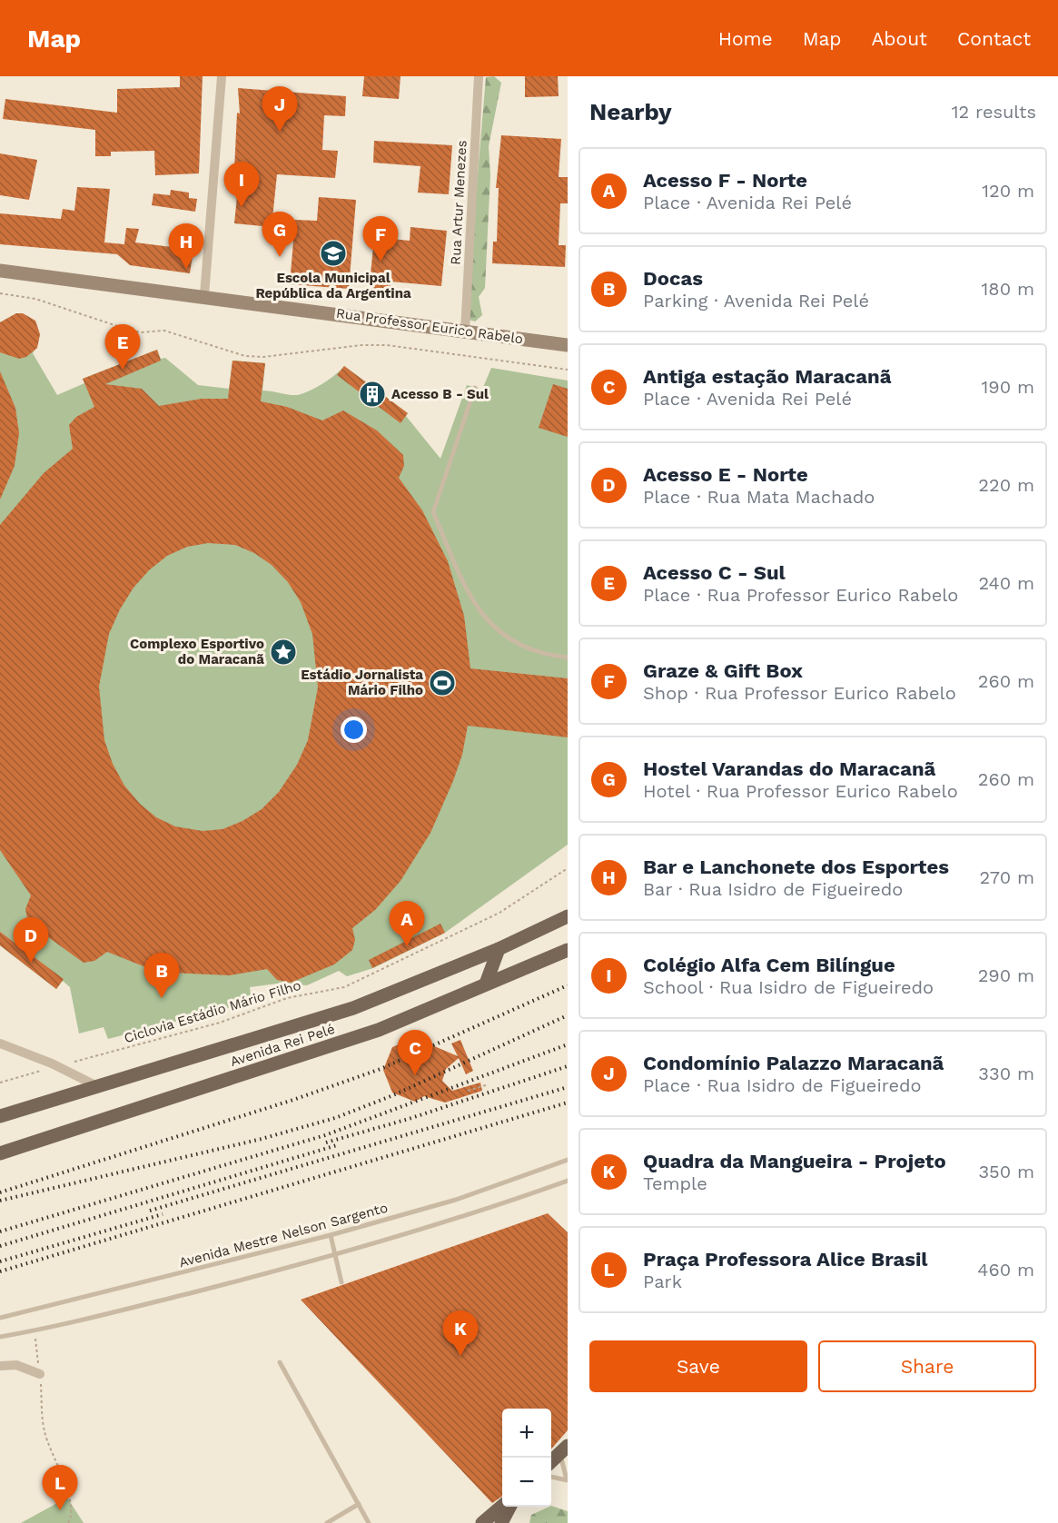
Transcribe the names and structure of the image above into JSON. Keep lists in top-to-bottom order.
{
  "streets": {
    "main road": ["Avenida Rei Pelé"],
    "street": ["Rua Artur Menezes", "Rua Professor Eurico Rabelo"],
    "lane": ["Avenida Mestre Nelson Sargento"],
    "path": ["Ciclovia Estádio Mário Filho"]
  },
  "crossings": [
    ["Rua Artur Menezes", "Rua Professor Eurico Rabelo"]
  ],
  "places": {
    "school or university": ["Escola Municipal República da Argentina"],
    "building": ["Acesso B - Sul"],
    "place": ["Complexo Esportivo do Maracanã"],
    "sports": ["Estádio Jornalista Mário Filho"]
  },
  "page": {
    "header": "Map",
    "nav": [
      "Home",
      "Map",
      "About",
      "Contact"
    ],
    "heading": ["Nearby", "12 results"],
    "pins": [
      "J",
      "I",
      "G",
      "F",
      "H",
      "E",
      "A",
      "D",
      "B",
      "C",
      "K",
      "L"
    ],
    "list": [
      {
        "mark": "A",
        "name": "Acesso F - Norte",
        "note": "Place · Avenida Rei Pelé",
        "value": "120 m"
      },
      {
        "mark": "B",
        "name": "Docas",
        "note": "Parking · Avenida Rei Pelé",
        "value": "180 m"
      },
      {
        "mark": "C",
        "name": "Antiga estação Maracanã",
        "note": "Place · Avenida Rei Pelé",
        "value": "190 m"
      },
      {
        "mark": "D",
        "name": "Acesso E - Norte",
        "note": "Place · Rua Mata Machado",
        "value": "220 m"
      },
      {
        "mark": "E",
        "name": "Acesso C - Sul",
        "note": "Place · Rua Professor Eurico Rabelo",
        "value": "240 m"
      },
      {
        "mark": "F",
        "name": "Graze & Gift Box",
        "note": "Shop · Rua Professor Eurico Rabelo",
        "value": "260 m"
      },
      {
        "mark": "G",
        "name": "Hostel Varandas do Maracanã",
        "note": "Hotel · Rua Professor Eurico Rabelo",
        "value": "260 m"
      },
      {
        "mark": "H",
        "name": "Bar e Lanchonete dos Esportes",
        "note": "Bar · Rua Isidro de Figueiredo",
        "value": "270 m"
      },
      {
        "mark": "I",
        "name": "Colégio Alfa Cem Bilíngue",
        "note": "School · Rua Isidro de Figueiredo",
        "value": "290 m"
      },
      {
        "mark": "J",
        "name": "Condomínio Palazzo Maracanã",
        "note": "Place · Rua Isidro de Figueiredo",
        "value": "330 m"
      },
      {
        "mark": "K",
        "name": "Quadra da Mangueira - Projeto",
        "note": "Temple",
        "value": "350 m"
      },
      {
        "mark": "L",
        "name": "Praça Professora Alice Brasil",
        "note": "Park",
        "value": "460 m"
      }
    ],
    "buttons": ["Save", "Share"],
    "map_buttons": ["+", "−"]
  }
}
